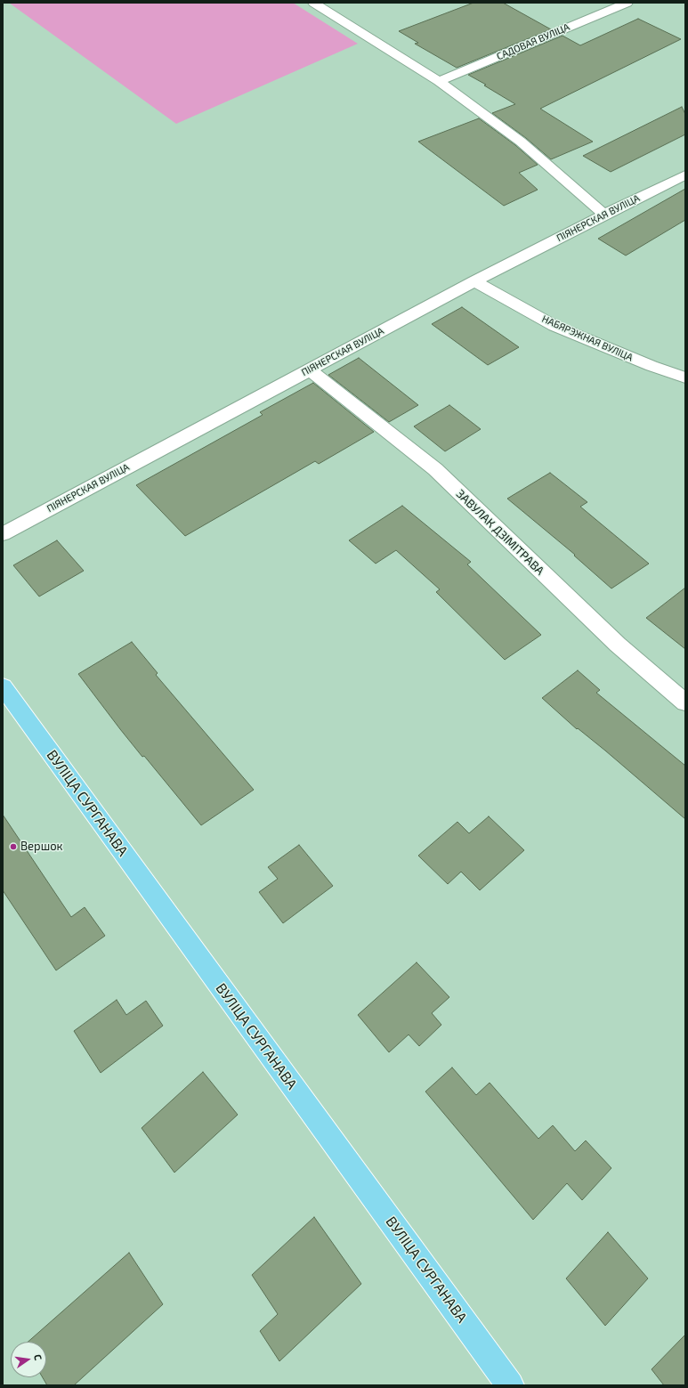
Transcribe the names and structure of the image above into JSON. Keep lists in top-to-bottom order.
{
  "streets": {
    "main road": ["ВУЛІЦА СУРГАНАВА"],
    "street": [
      "САДОВАЯ ВУЛІЦА",
      "ПІЯНЕРСКАЯ ВУЛІЦА",
      "НАБЯРЭЖНАЯ ВУЛІЦА",
      "ЗАВУЛАК ДЗІМІТРАВА"
    ]
  },
  "crossings": [
    ["ПІЯНЕРСКАЯ ВУЛІЦА", "НАБЯРЭЖНАЯ ВУЛІЦА"],
    ["ПІЯНЕРСКАЯ ВУЛІЦА", "ЗАВУЛАК ДЗІМІТРАВА"]
  ],
  "places": ["Вершок"],
  "north": "right"
}
